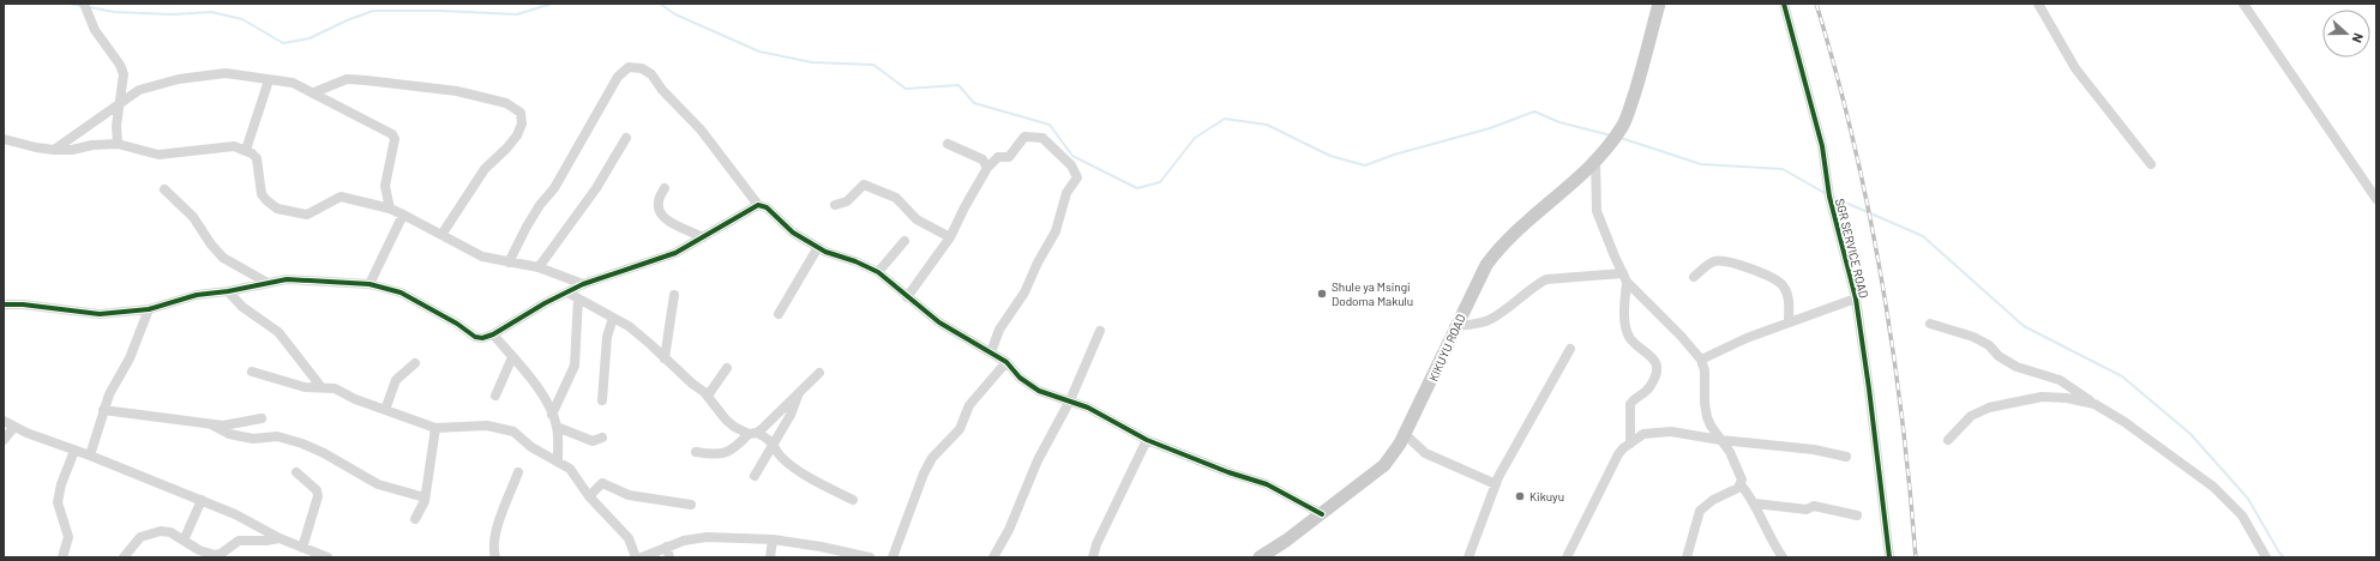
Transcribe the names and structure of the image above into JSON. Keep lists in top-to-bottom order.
{
  "streets": {
    "main road": ["KIKUYU ROAD"],
    "street": ["SGR SERVICE ROAD"]
  },
  "places": ["Shule ya Msingi Dodoma Makulu", "Kikuyu"],
  "north": "right"
}
